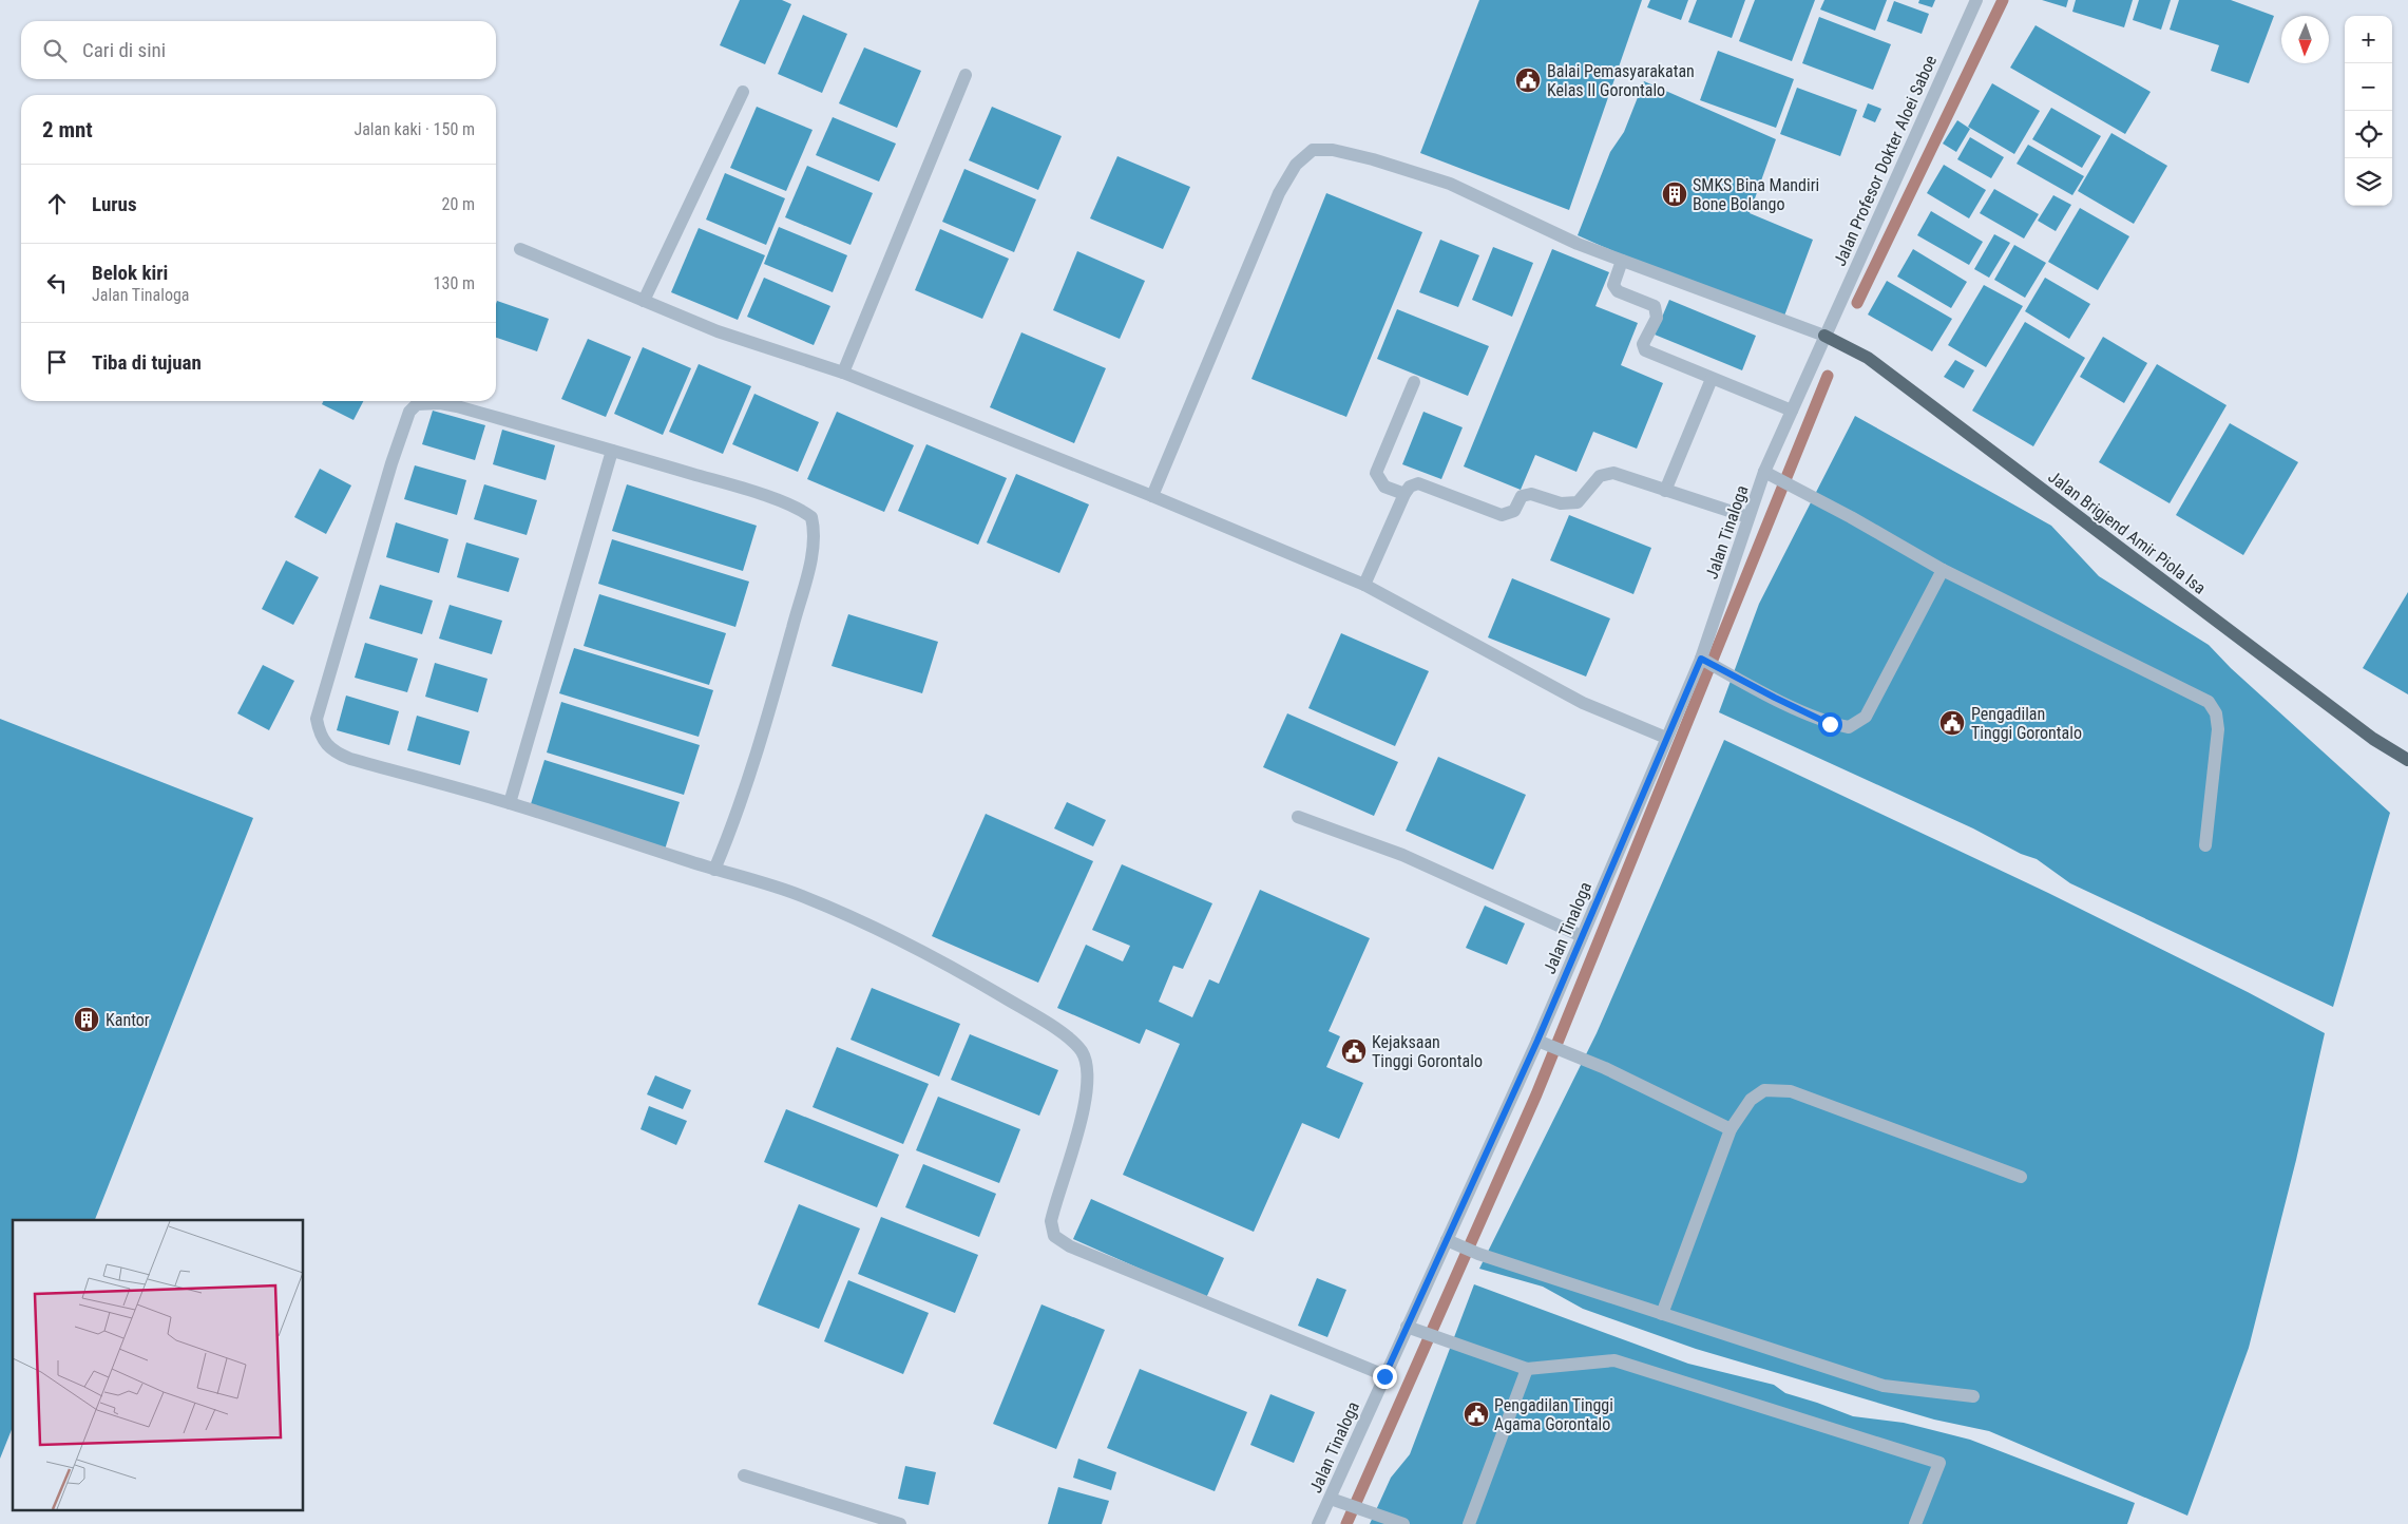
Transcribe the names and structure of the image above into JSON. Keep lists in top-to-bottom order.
{
  "streets": {
    "main road": ["Jalan Brigjend Amir Piola Isa"],
    "street": ["Jalan Profesor Dokter Aloei Saboe", "Jalan Tinaloga"]
  },
  "crossings": [
    ["Jalan Profesor Dokter Aloei Saboe", "Jalan Tinaloga"],
    ["Jalan Profesor Dokter Aloei Saboe", "Jalan Brigjend Amir Piola Isa"],
    ["Jalan Tinaloga", "Jalan Brigjend Amir Piola Isa"]
  ],
  "places": {
    "public building": [
      "Balai Pemasyarakatan Kelas II Gorontalo",
      "Pengadilan Tinggi Gorontalo",
      "Kejaksaan Tinggi Gorontalo",
      "Pengadilan Tinggi Agama Gorontalo"
    ],
    "building": ["SMKS Bina Mandiri Bone Bolango", "Kantor"]
  },
  "north": "bottom",
  "page": {
    "map_buttons": ["+", "−"],
    "search": "Cari di sini",
    "heading": ["2 mnt", "Jalan kaki · 150 m"],
    "list": [
      ["Lurus", "20 m"],
      ["Belok kiri", "Jalan Tinaloga", "130 m"],
      "Tiba di tujuan"
    ]
  }
}
